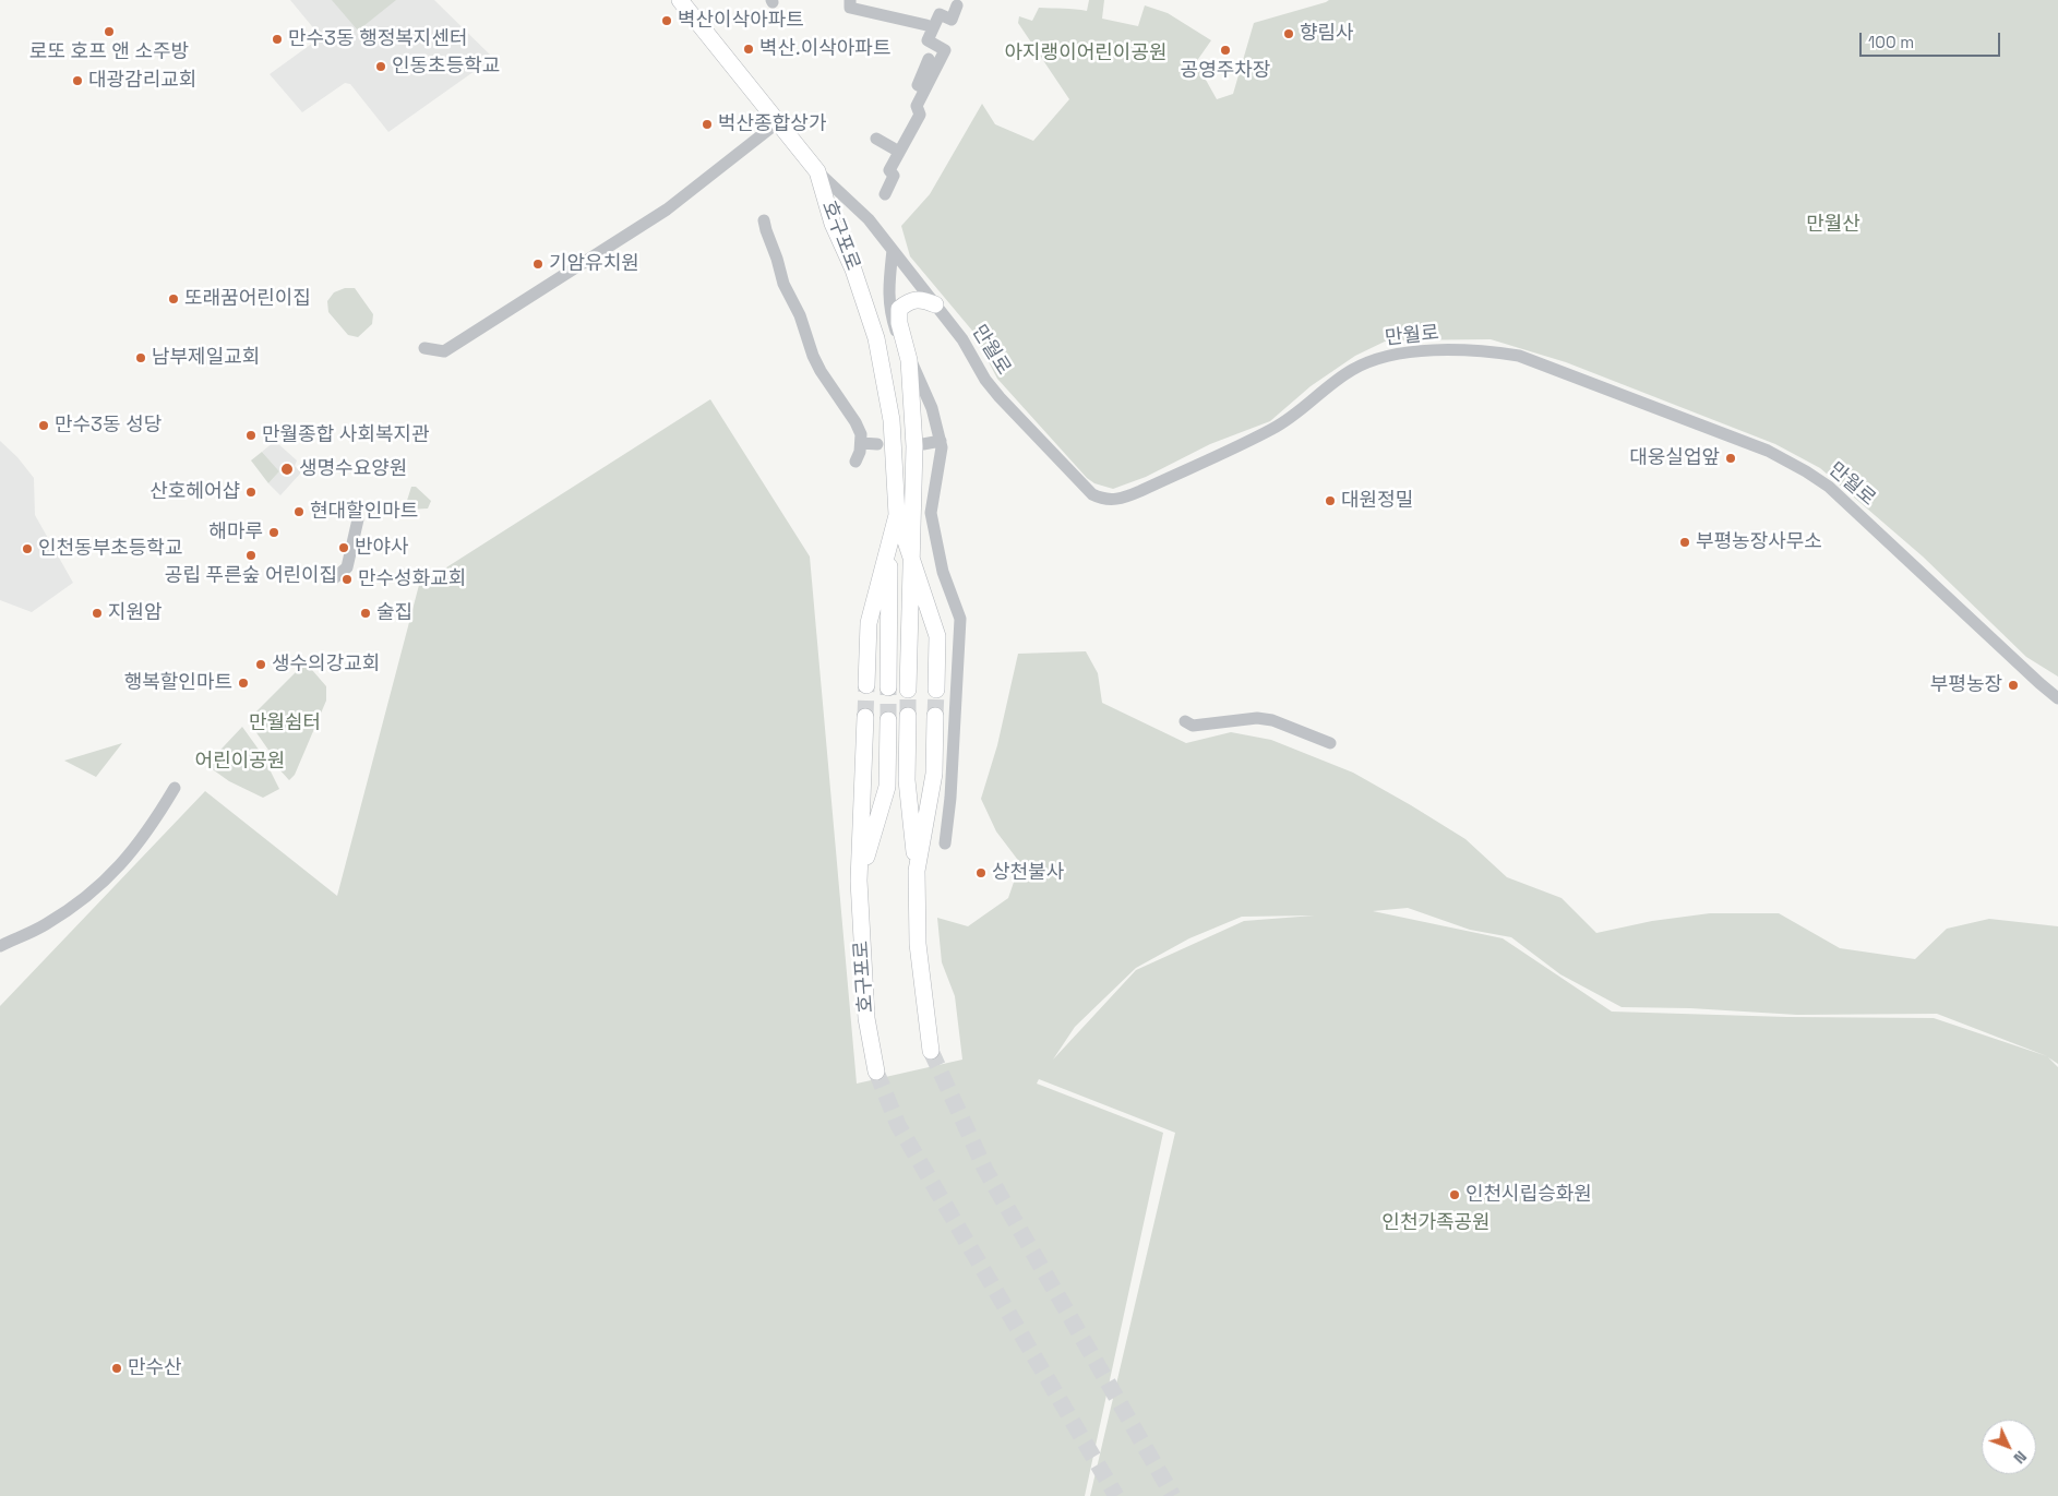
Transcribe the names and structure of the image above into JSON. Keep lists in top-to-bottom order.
{
  "streets": {
    "main road": ["호구포로"],
    "street": ["만월로"]
  },
  "crossings": [
    ["호구포로", "만월로"]
  ],
  "parks": [
    "아지랭이어린이공원",
    "만월산",
    "만월쉼터",
    "어린이공원",
    "인천가족공원"
  ],
  "places": [
    "벽산이삭아파트",
    "로또 호프 앤 소주방",
    "향림사",
    "만수3동 행정복지센터",
    "벽산.이삭아파트",
    "공영주차장",
    "인동초등학교",
    "대광감리교회",
    "벅산종합상가",
    "기암유치원",
    "또래꿈어린이집",
    "남부제일교회",
    "만수3동 성당",
    "만월종합 사회복지관",
    "대웅실업앞",
    "생명수요양원",
    "산호헤어샵",
    "대원정밀",
    "현대할인마트",
    "해마루",
    "부평농장사무소",
    "반야사",
    "인천동부초등학교",
    "공립 푸른숲 어린이집",
    "만수성화교회",
    "지원암",
    "술집",
    "생수의강교회",
    "행복할인마트",
    "부평농장",
    "상천불사",
    "인천시립승화원",
    "만수산"
  ],
  "scale_bar": "100 m",
  "north": "bottom right"
}
